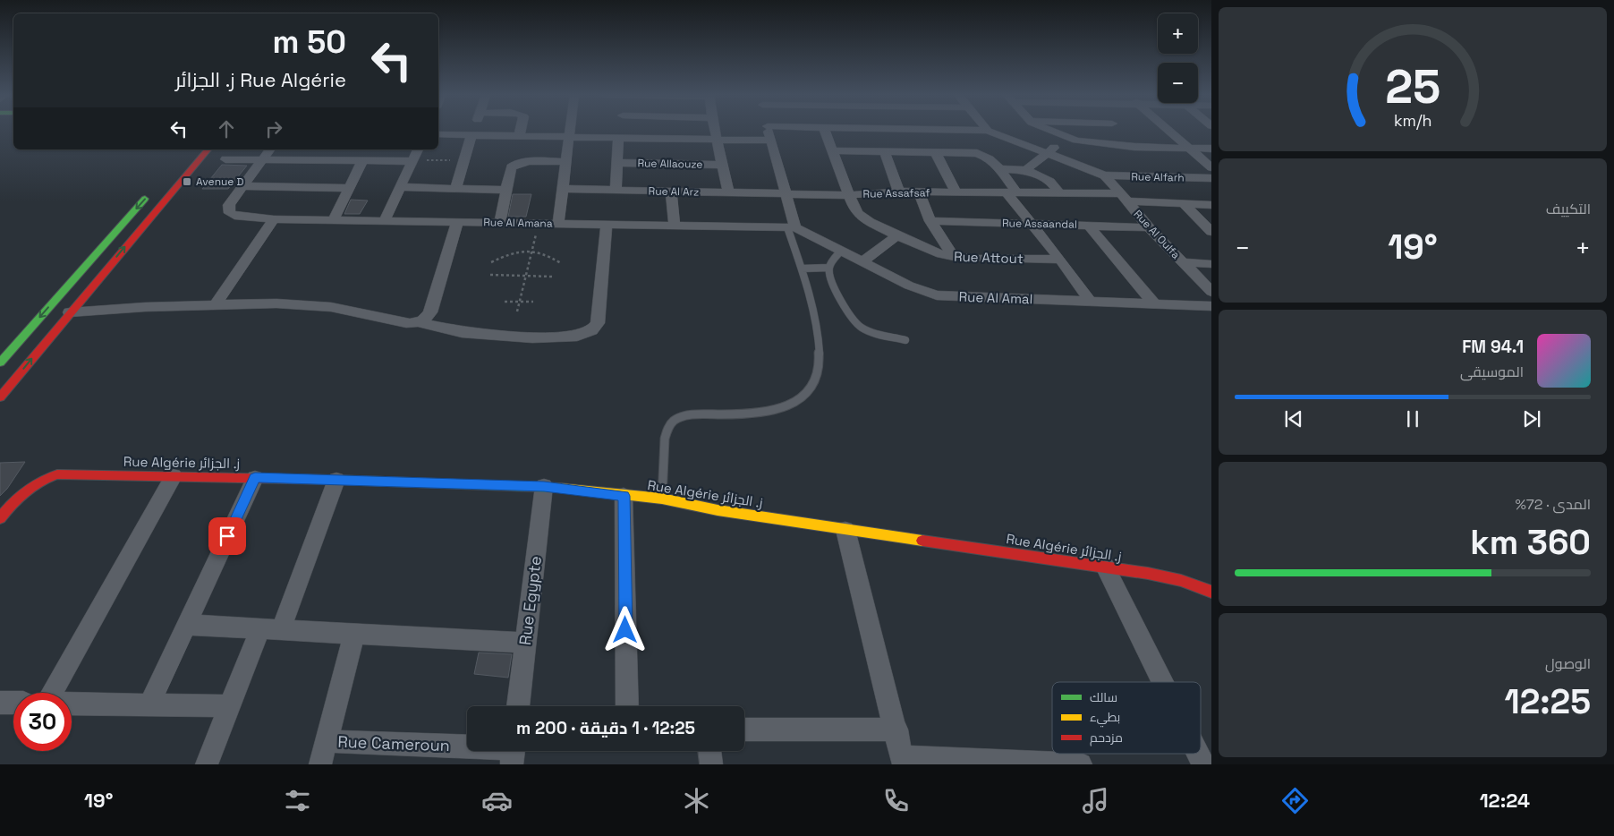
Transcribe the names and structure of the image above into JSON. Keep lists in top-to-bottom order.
{
  "streets": {
    "street": [
      "Rue Allaouze",
      "Rue Alfarh",
      "Rue Al Arz",
      "Rue Assafsaf",
      "Rue Al Amana",
      "Rue Assaandal",
      "Rue Al Oulfa",
      "Rue Attout",
      "Rue Al Amal",
      "Rue Algérie ز. الجزائر",
      "Rue Egypte",
      "Rue Cameroun"
    ]
  },
  "crossings": [
    ["Rue Alfarh", "Rue Al Oulfa"],
    ["Rue Al Arz", "Rue Assafsaf"],
    ["Rue Assafsaf", "Rue Al Oulfa"],
    ["Rue Assafsaf", "Rue Attout"],
    ["Rue Al Amana", "Rue Al Amal"],
    ["Rue Assaandal", "Rue Al Oulfa"],
    ["Rue Algérie ز. الجزائر", "Rue Egypte"]
  ],
  "places": {
    "transit": ["Avenue D"]
  },
  "legend": ["سالك", "بطيء", "مزدحم"],
  "page": {
    "map_buttons": ["+", "−"],
    "turn": ["50 m", "Rue Algérie ز. الجزائر"],
    "tile": [
      "التكييف",
      ["المدى · 72%", "360 km"],
      ["الوصول", "12:25"]
    ],
    "heat": ["−", "19°", "+"],
    "song": ["94.1 FM", "الموسيقى"],
    "limit": "30",
    "trip": "12:25 · 1 دقيقة · 200 m",
    "tabs": ["12:24", "19°"],
    "gauge": ["25", "km/h"]
  }
}
